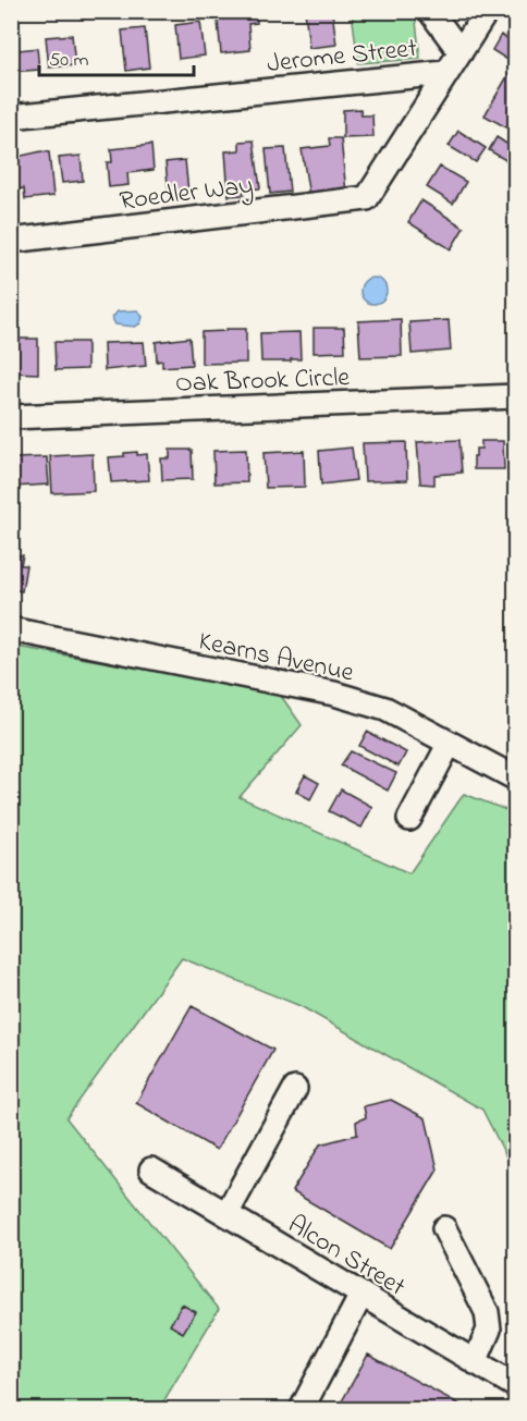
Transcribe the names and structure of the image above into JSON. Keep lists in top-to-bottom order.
{
  "streets": {
    "street": [
      "Jerome Street",
      "Roedler Way",
      "Oak Brook Circle",
      "Kearns Avenue",
      "Alcon Street"
    ]
  },
  "crossings": [
    ["Jerome Street", "Roedler Way"]
  ],
  "scale_bar": "50 m"
}
